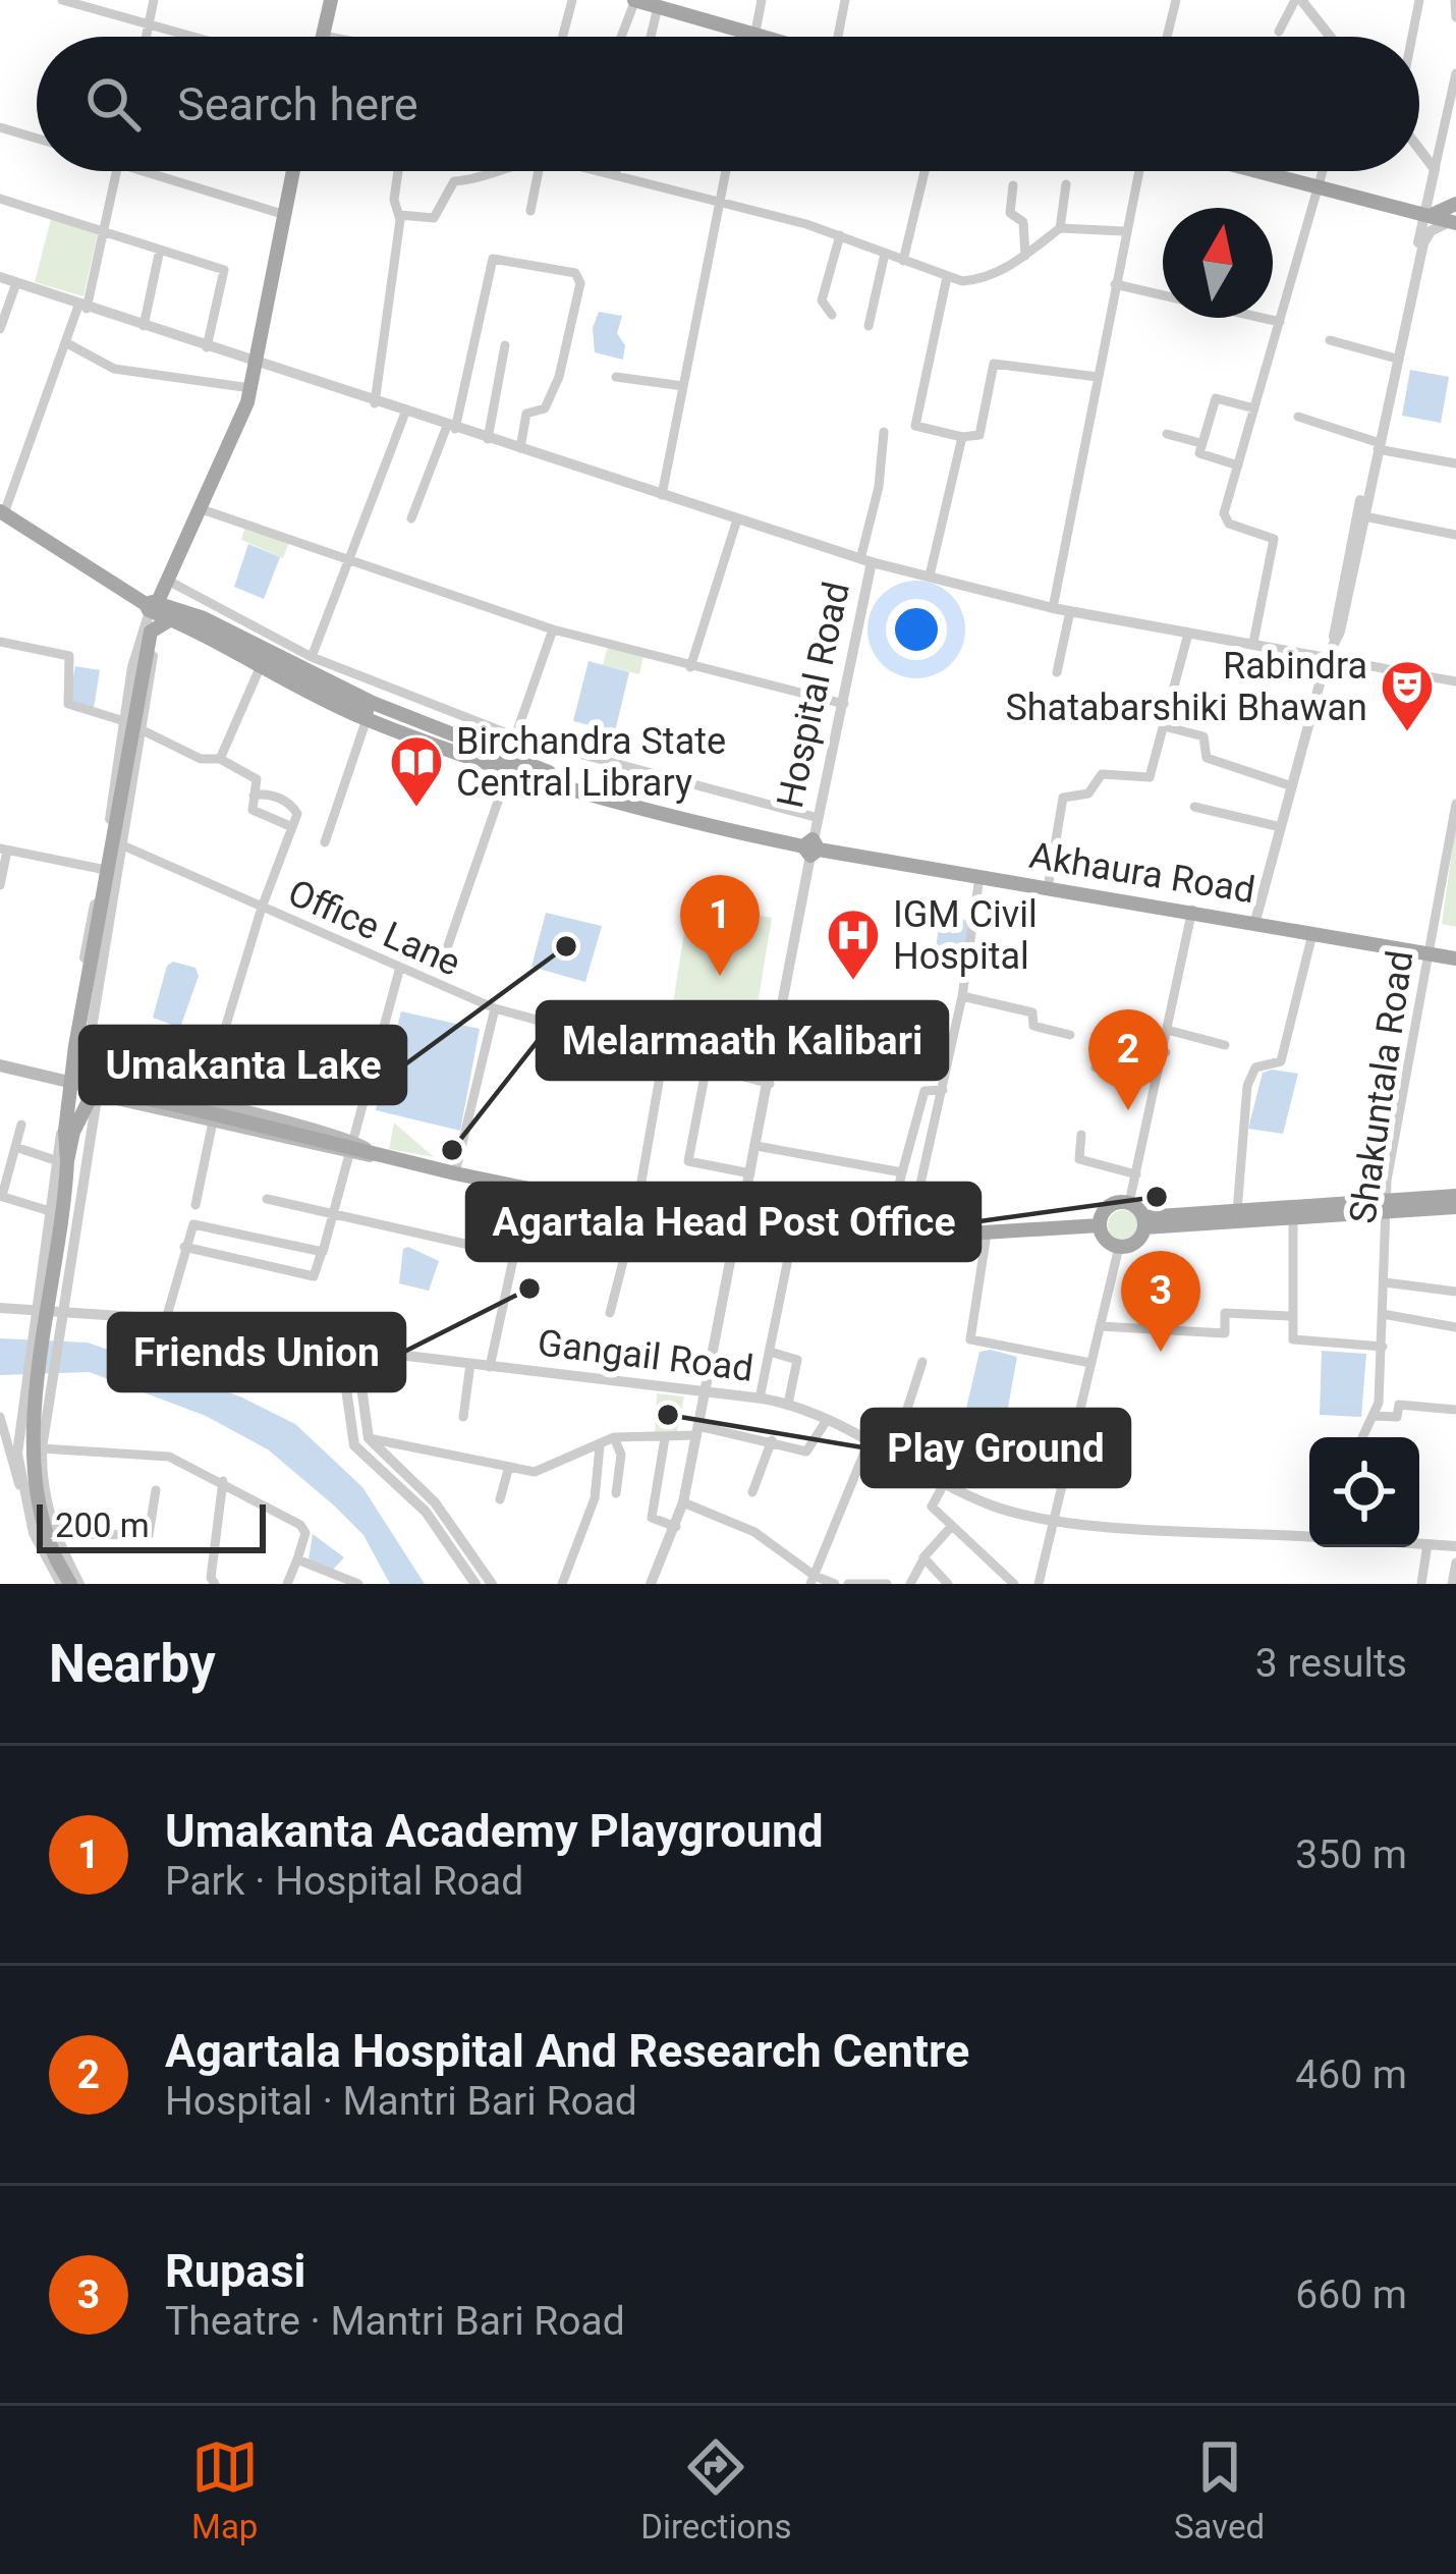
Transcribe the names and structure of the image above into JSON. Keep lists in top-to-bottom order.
{
  "streets": {
    "main road": ["Akhaura Road"],
    "street": [
      "Hospital Road",
      "Office Lane",
      "Shakuntala Road",
      "Gangail Road"
    ]
  },
  "crossings": [
    ["Hospital Road", "Akhaura Road"],
    ["Hospital Road", "Office Lane"],
    ["Hospital Road", "Gangail Road"],
    ["Akhaura Road", "Shakuntala Road"]
  ],
  "places": {
    "theatre": ["Rabindra Shatabarshiki Bhawan"],
    "library": ["Birchandra State Central Library"],
    "other": [
      "Umakanta Lake",
      "Melarmaath Kalibari",
      "Agartala Head Post Office",
      "Friends Union",
      "Play Ground"
    ],
    "hospital": ["IGM Civil Hospital"]
  },
  "scale_bar": "200 m",
  "north": "top",
  "page": {
    "search": "Search here",
    "pins": ["1", "2", "3"],
    "scale": "200 m",
    "heading": ["Nearby", "3 results"],
    "list": [
      {
        "mark": "1",
        "name": "Umakanta Academy Playground",
        "note": "Park · Hospital Road",
        "value": "350 m"
      },
      {
        "mark": "2",
        "name": "Agartala Hospital And Research Centre",
        "note": "Hospital · Mantri Bari Road",
        "value": "460 m"
      },
      {
        "mark": "3",
        "name": "Rupasi",
        "note": "Theatre · Mantri Bari Road",
        "value": "660 m"
      }
    ],
    "nav": ["Map", "Directions", "Saved"]
  }
}
